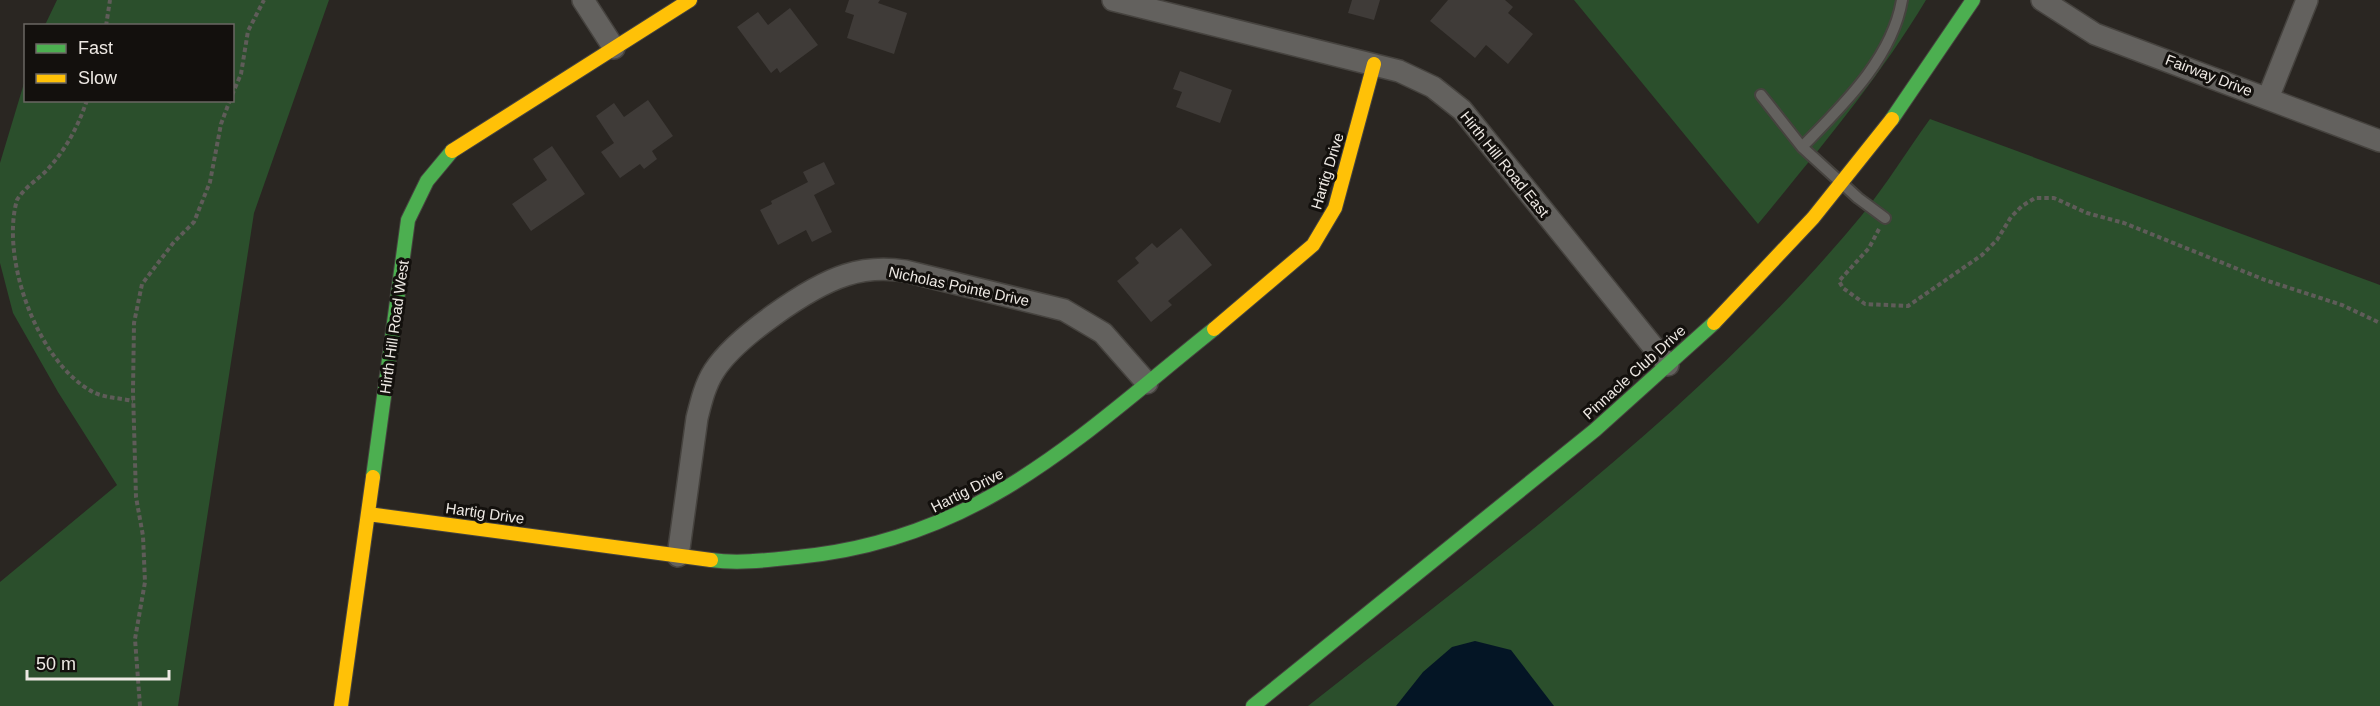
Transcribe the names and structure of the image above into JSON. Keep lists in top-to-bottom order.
{
  "streets": {
    "street": [
      "Fairway Drive",
      "Hirth Hill Road East",
      "Hartig Drive",
      "Nicholas Pointe Drive",
      "Hirth Hill Road West",
      "Pinnacle Club Drive"
    ]
  },
  "crossings": [
    ["Hirth Hill Road East", "Hartig Drive"],
    ["Hirth Hill Road East", "Pinnacle Club Drive"],
    ["Hartig Drive", "Nicholas Pointe Drive"],
    ["Hartig Drive", "Hirth Hill Road West"]
  ],
  "legend": ["Fast", "Slow"],
  "scale_bar": "50 m"
}
